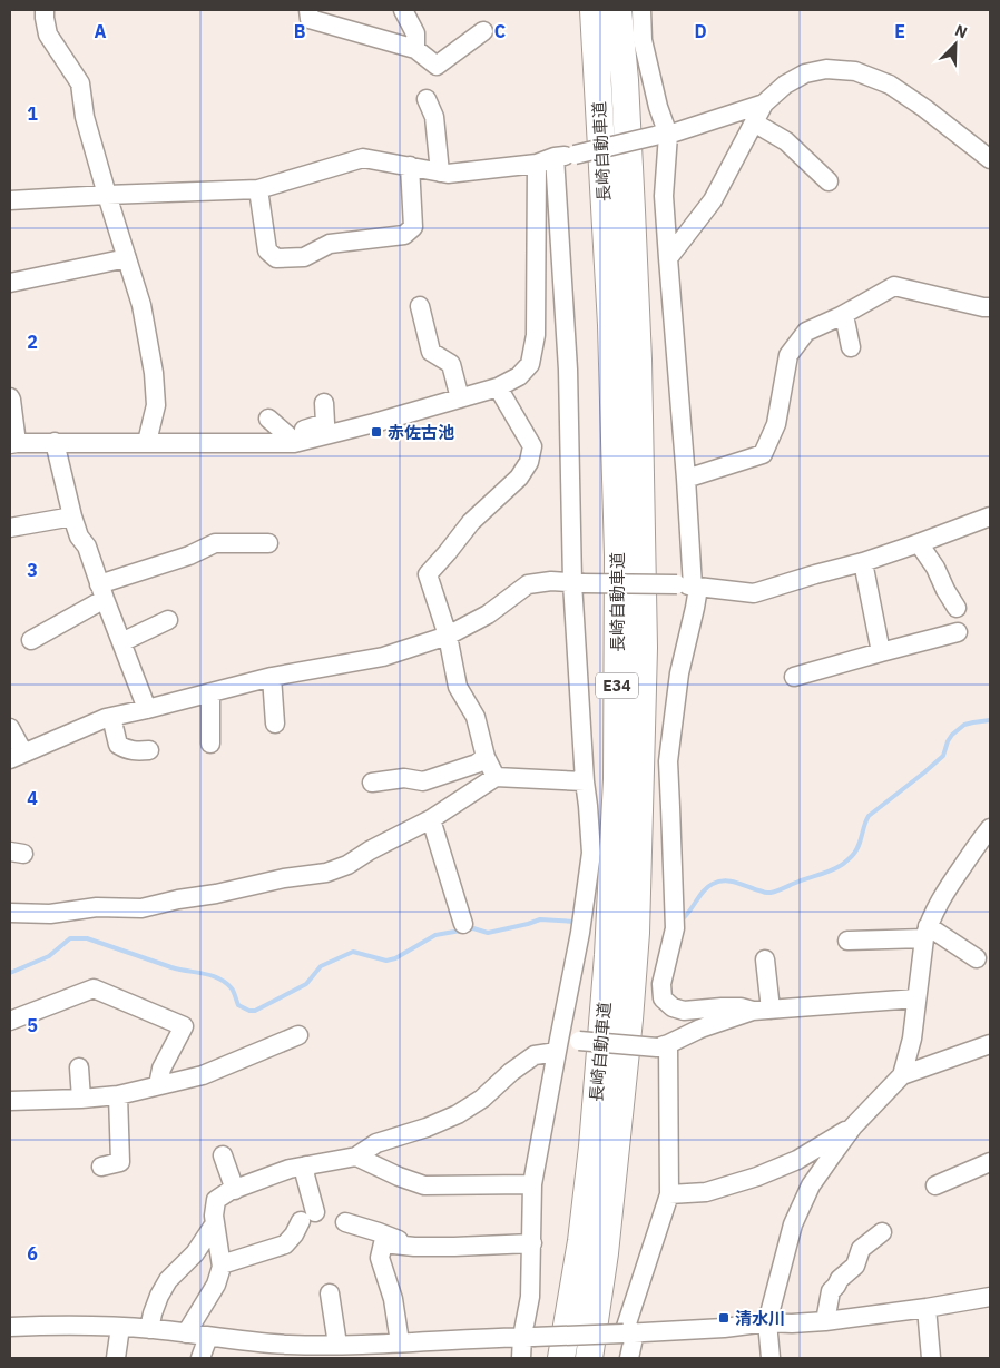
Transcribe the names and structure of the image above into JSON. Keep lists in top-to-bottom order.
{
  "streets": {
    "highway": ["長崎自動車道", "E34"]
  },
  "places": {
    "transit": ["赤佐古池", "清水川"]
  },
  "north": "top right",
  "grid": {
    "columns": [
      "A",
      "B",
      "C",
      "D",
      "E"
    ],
    "rows": [
      "1",
      "2",
      "3",
      "4",
      "5",
      "6"
    ]
  }
}
